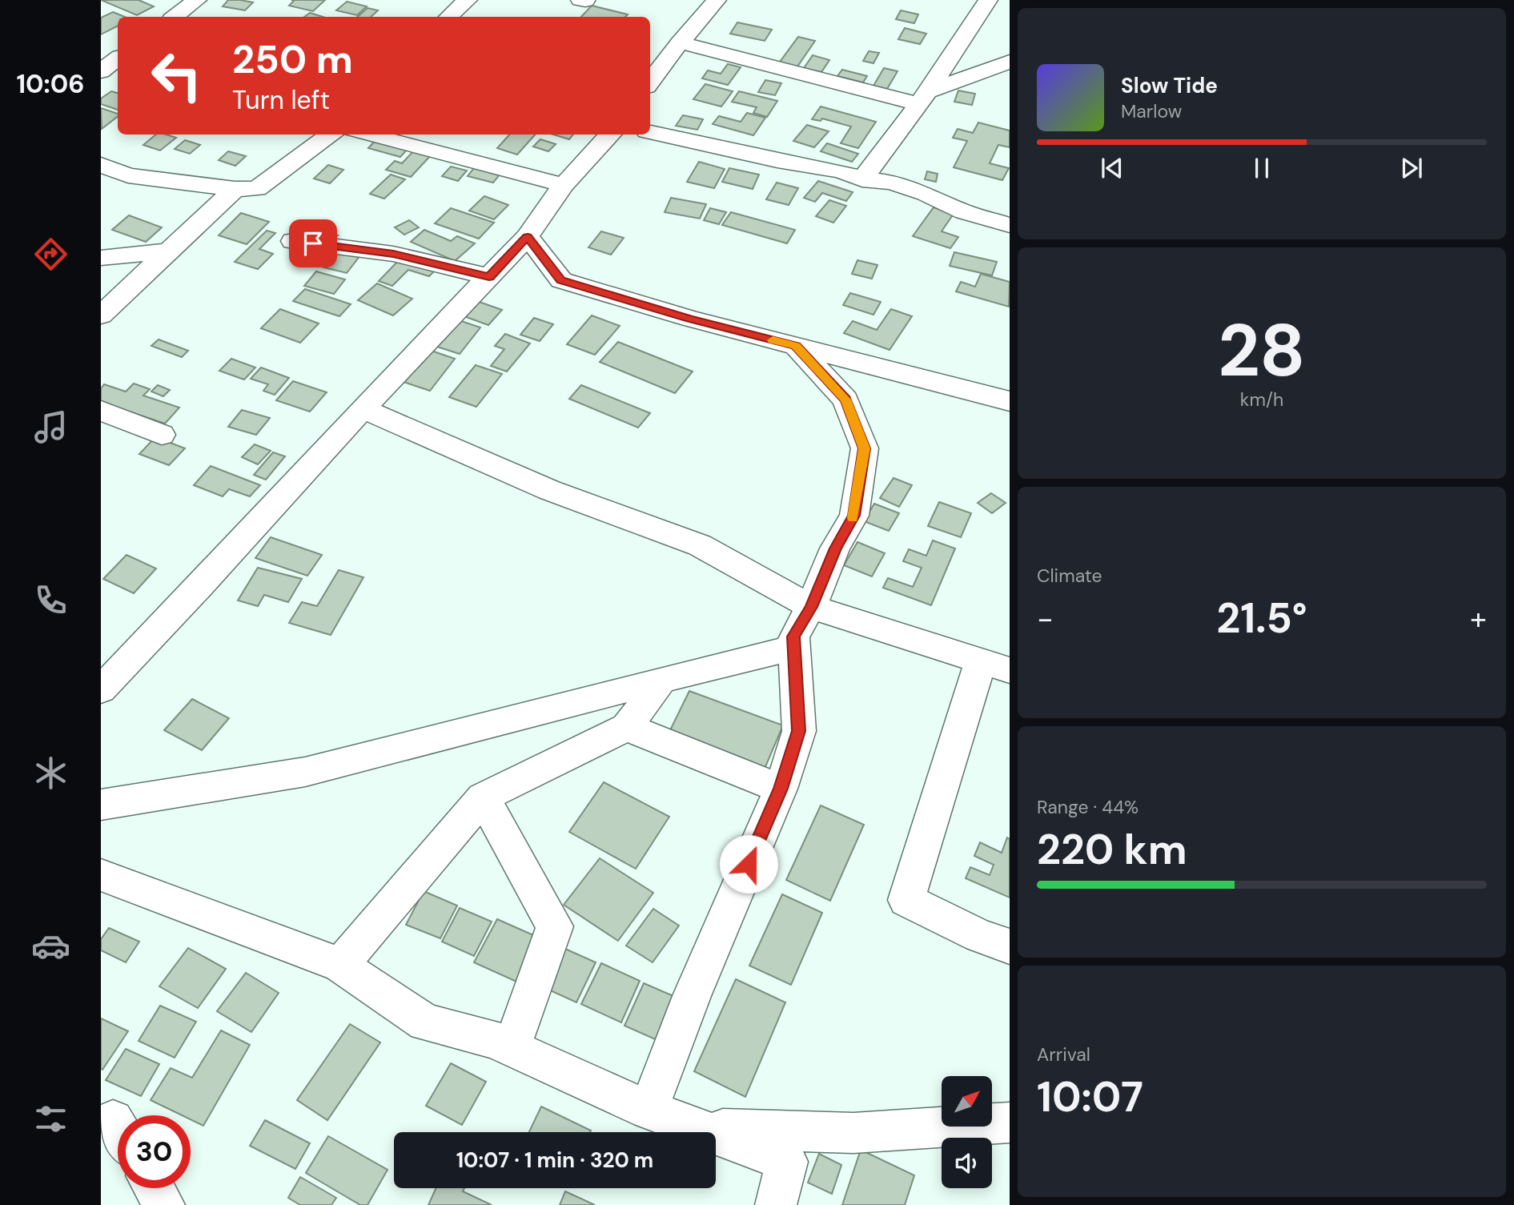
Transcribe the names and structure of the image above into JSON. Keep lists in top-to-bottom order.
{
  "north": "top right",
  "page": {
    "tabs": "10:06",
    "turn": ["250 m", "Turn left"],
    "song": ["Slow Tide", "Marlow"],
    "tile": [
      ["28", "km/h"],
      "Climate",
      ["Range · 44%", "220 km"],
      ["Arrival", "10:07"]
    ],
    "heat": ["−", "21.5°", "+"],
    "limit": "30",
    "trip": "10:07 · 1 min · 320 m"
  }
}
